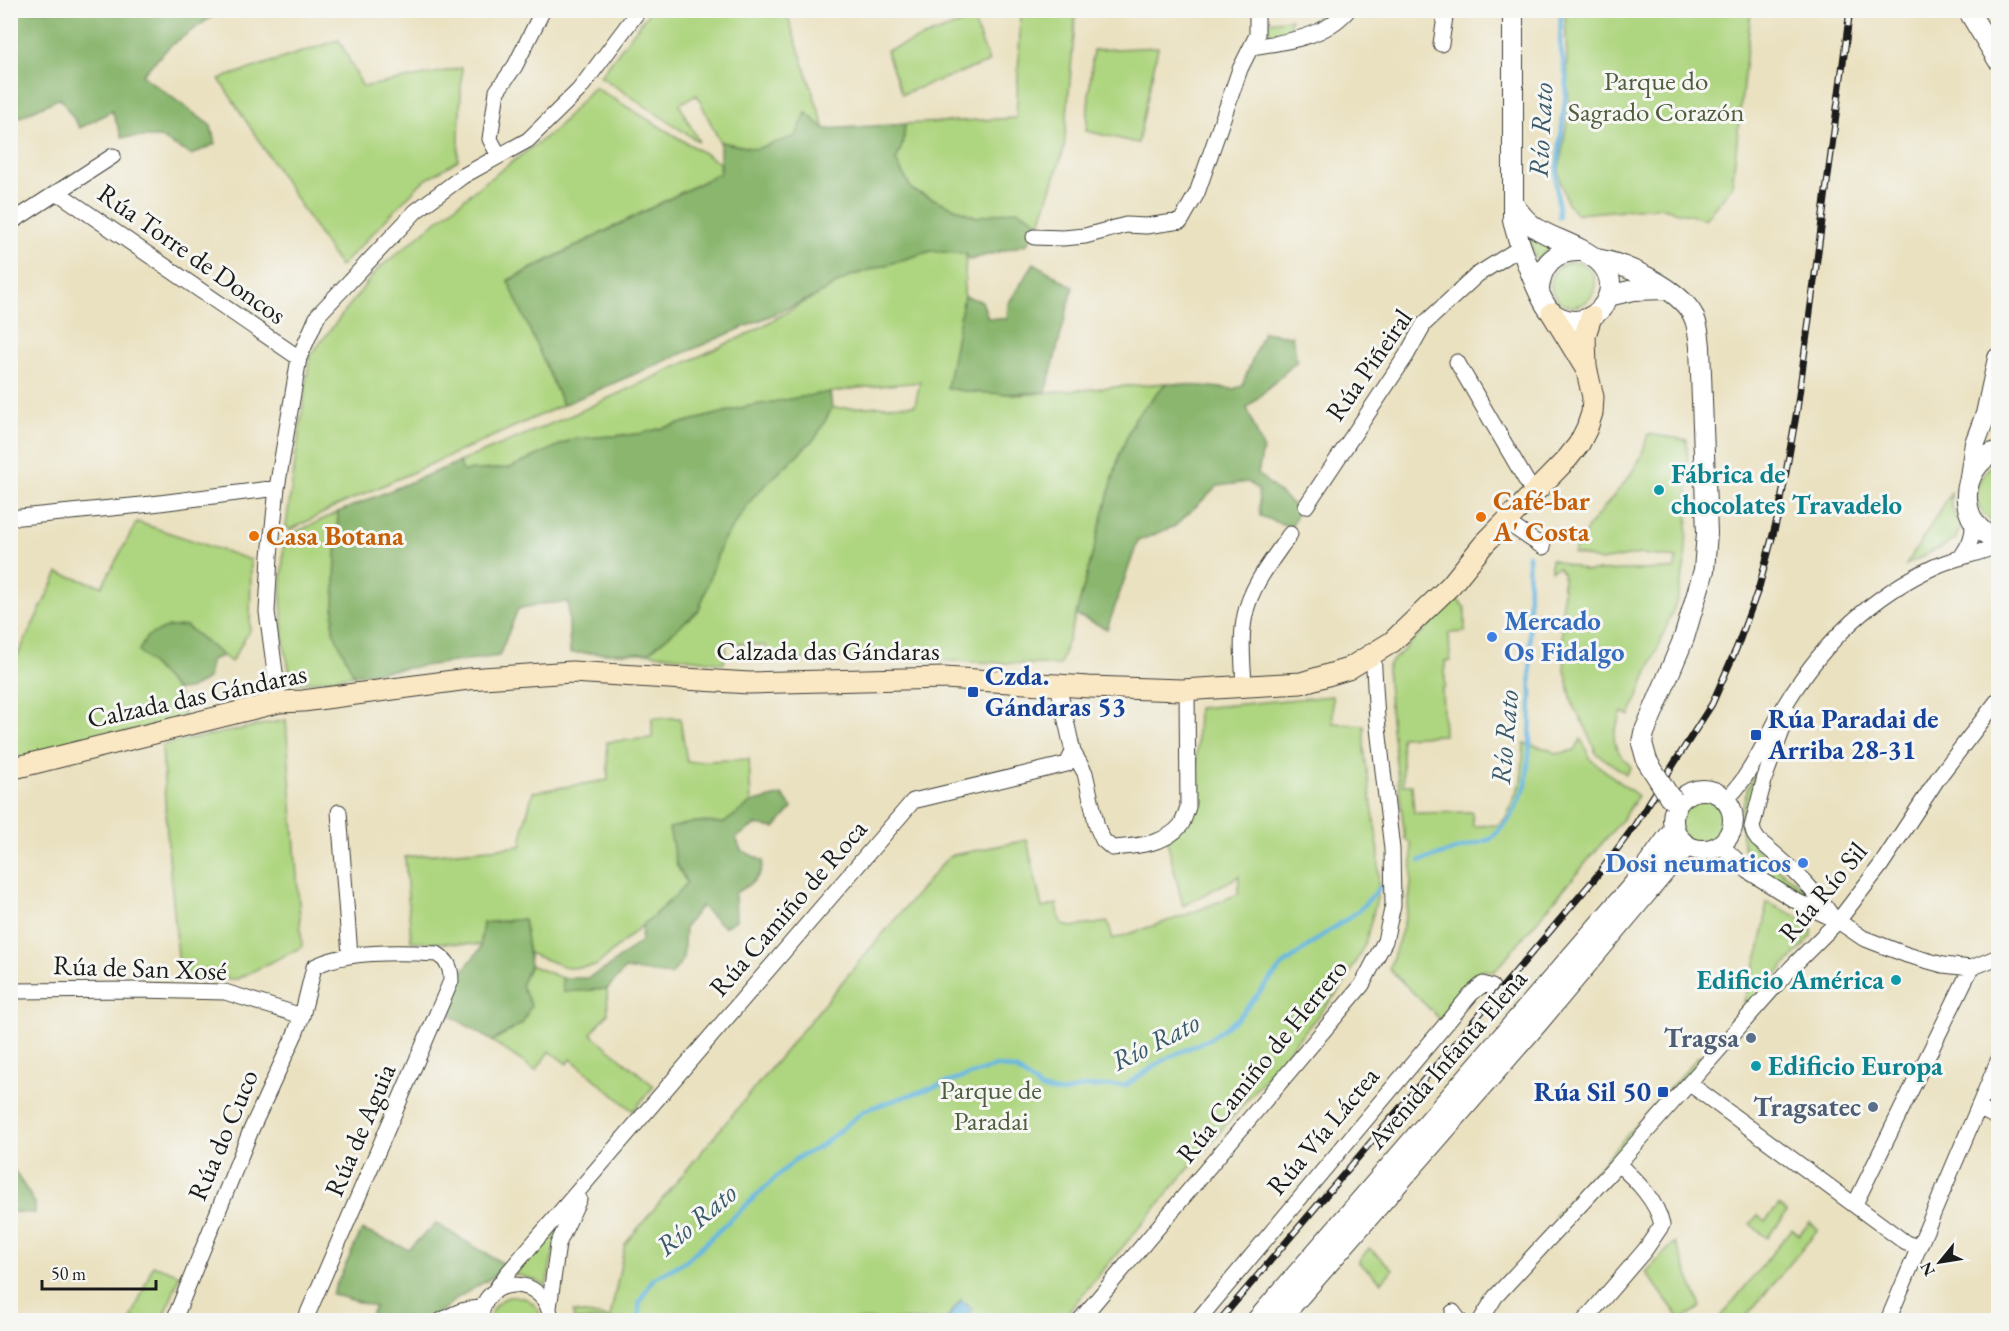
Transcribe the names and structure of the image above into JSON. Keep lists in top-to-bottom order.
{
  "streets": {
    "main road": ["Calzada das Gándaras"],
    "street": [
      "Rúa Torre de Doncos",
      "Rúa Piñeiral",
      "Rúa Río Sil",
      "Rúa Camiño de Roca",
      "Rúa de San Xosé",
      "Avenida Infanta Elena",
      "Rúa Camiño de Herrero",
      "Rúa de Aguia",
      "Rúa Vía Láctea",
      "Rúa do Cuco"
    ]
  },
  "crossings": [
    ["Calzada das Gándaras", "Rúa Camiño de Herrero"],
    ["Rúa de San Xosé", "Rúa do Cuco"],
    ["Rúa de Aguia", "Rúa do Cuco"]
  ],
  "water": ["Río Rato"],
  "parks": ["Parque do Sagrado Corazón", "Parque de Paradai"],
  "places": {
    "other": [
      "Fábrica de chocolates Travadelo",
      "Café-bar A' Costa",
      "Casa Botana",
      "Mercado Os Fidalgo",
      "Dosi neumaticos",
      "Edificio América",
      "Tragsa",
      "Edificio Europa",
      "Tragsatec"
    ],
    "transit": ["Czda. Gándaras 53", "Rúa Paradai de Arriba 28-31", "Rúa Sil 50"]
  },
  "scale_bar": "50 m",
  "north": "bottom left"
}
